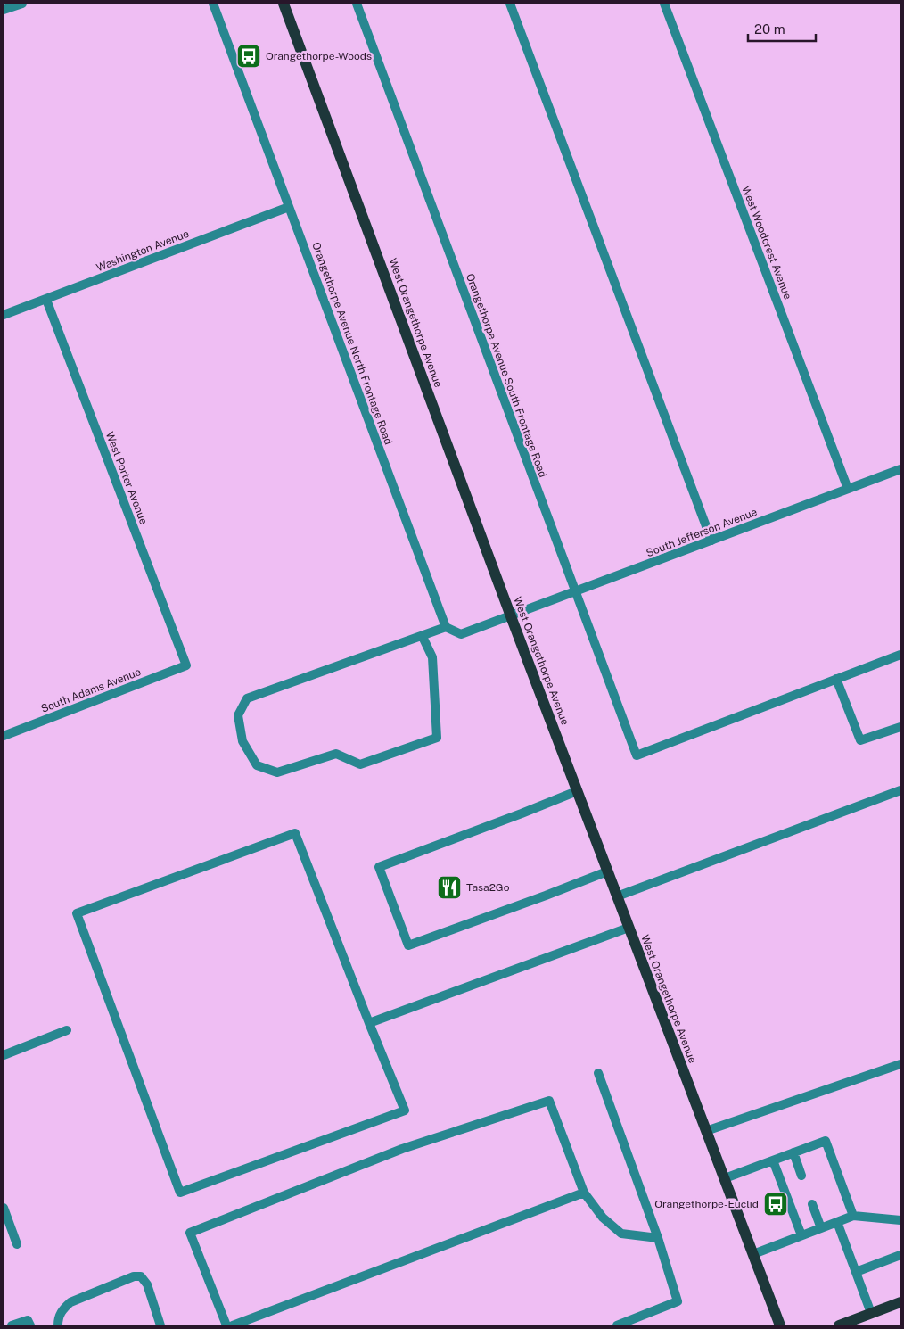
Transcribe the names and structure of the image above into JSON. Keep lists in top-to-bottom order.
{
  "streets": {
    "main road": ["West Orangethorpe Avenue"],
    "street": [
      "West Woodcrest Avenue",
      "Washington Avenue",
      "Orangethorpe Avenue North Frontage Road",
      "Orangethorpe Avenue South Frontage Road",
      "West Porter Avenue",
      "South Jefferson Avenue",
      "South Adams Avenue"
    ]
  },
  "crossings": [
    ["West Woodcrest Avenue", "South Jefferson Avenue"],
    ["Washington Avenue", "Orangethorpe Avenue North Frontage Road"],
    ["Washington Avenue", "West Porter Avenue"],
    ["West Orangethorpe Avenue", "South Jefferson Avenue"],
    ["Orangethorpe Avenue South Frontage Road", "South Jefferson Avenue"],
    ["West Porter Avenue", "South Adams Avenue"]
  ],
  "places": {
    "bus stop": ["Orangethorpe-Woods", "Orangethorpe-Euclid"],
    "restaurant": ["Tasa2Go"]
  },
  "scale_bar": "20 m"
}
